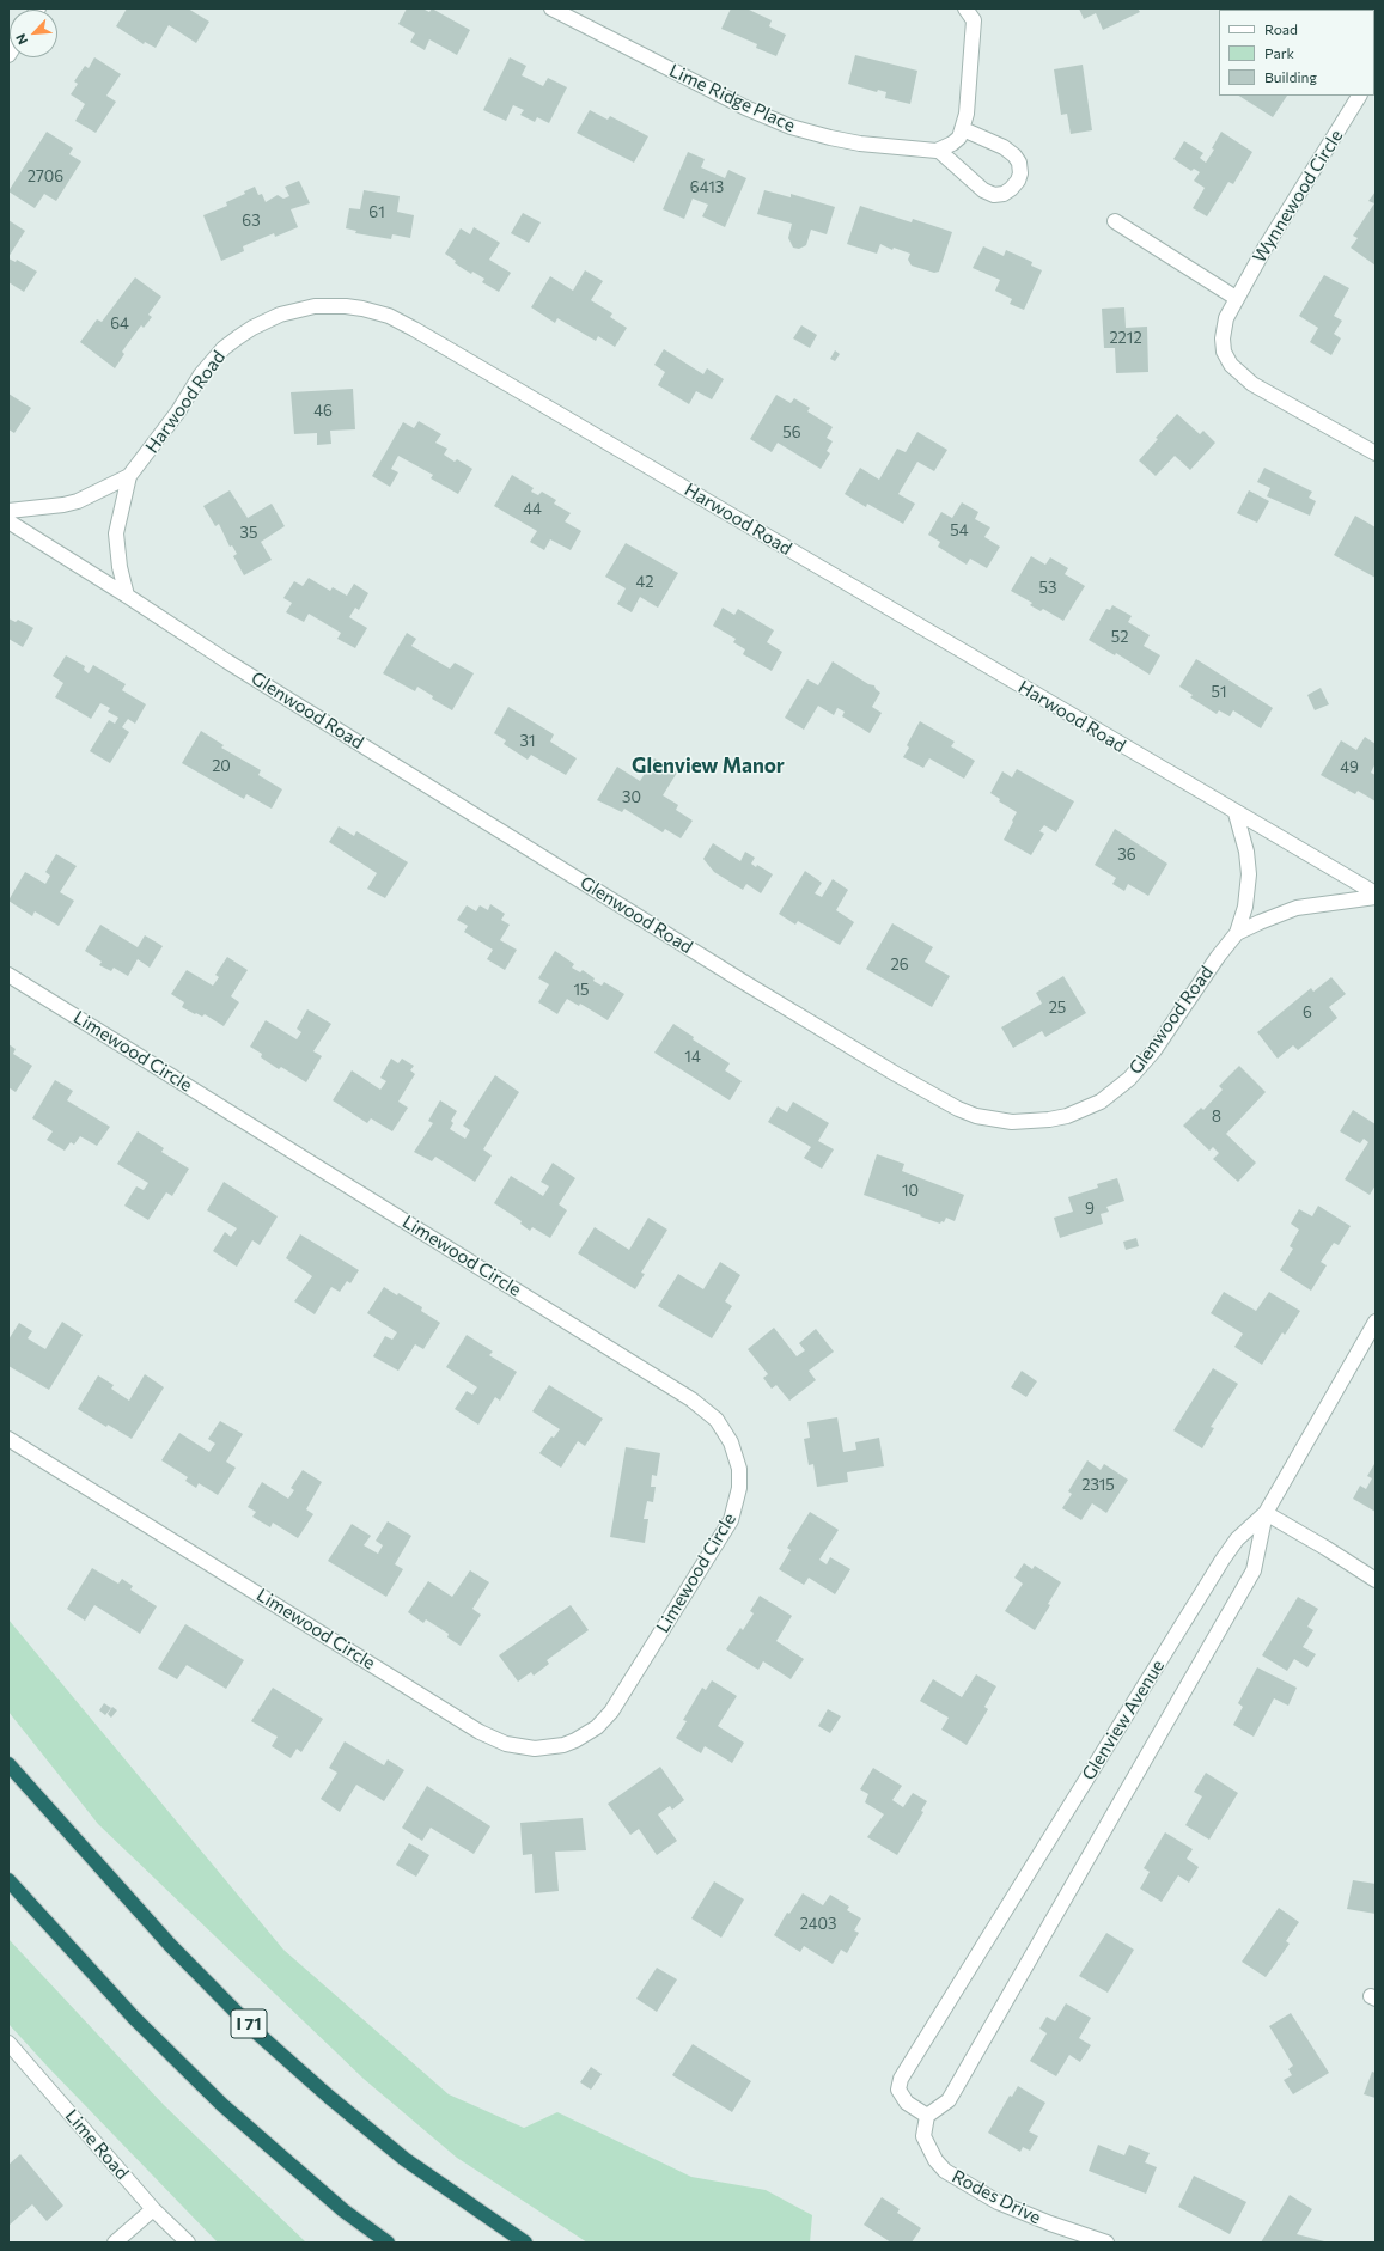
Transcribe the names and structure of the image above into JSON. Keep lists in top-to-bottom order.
{
  "streets": {
    "highway": ["I 71"],
    "street": [
      "Lime Ridge Place",
      "Wynnewood Circle",
      "Harwood Road",
      "Glenwood Road",
      "Limewood Circle",
      "Glenview Avenue",
      "Lime Road",
      "Rodes Drive"
    ]
  },
  "crossings": [
    ["Harwood Road", "Glenwood Road"],
    ["Glenview Avenue", "Rodes Drive"]
  ],
  "districts": ["Glenview Manor"],
  "house_numbers": [
    "2706",
    "6413",
    "61",
    "63",
    "64",
    "2212",
    "46",
    "56",
    "44",
    "54",
    "35",
    "42",
    "53",
    "52",
    "51",
    "31",
    "20",
    "49",
    "30",
    "36",
    "26",
    "15",
    "25",
    "6",
    "14",
    "8",
    "10",
    "9",
    "2315",
    "2403"
  ],
  "legend": ["Road", "Park", "Building"],
  "north": "bottom left"
}
